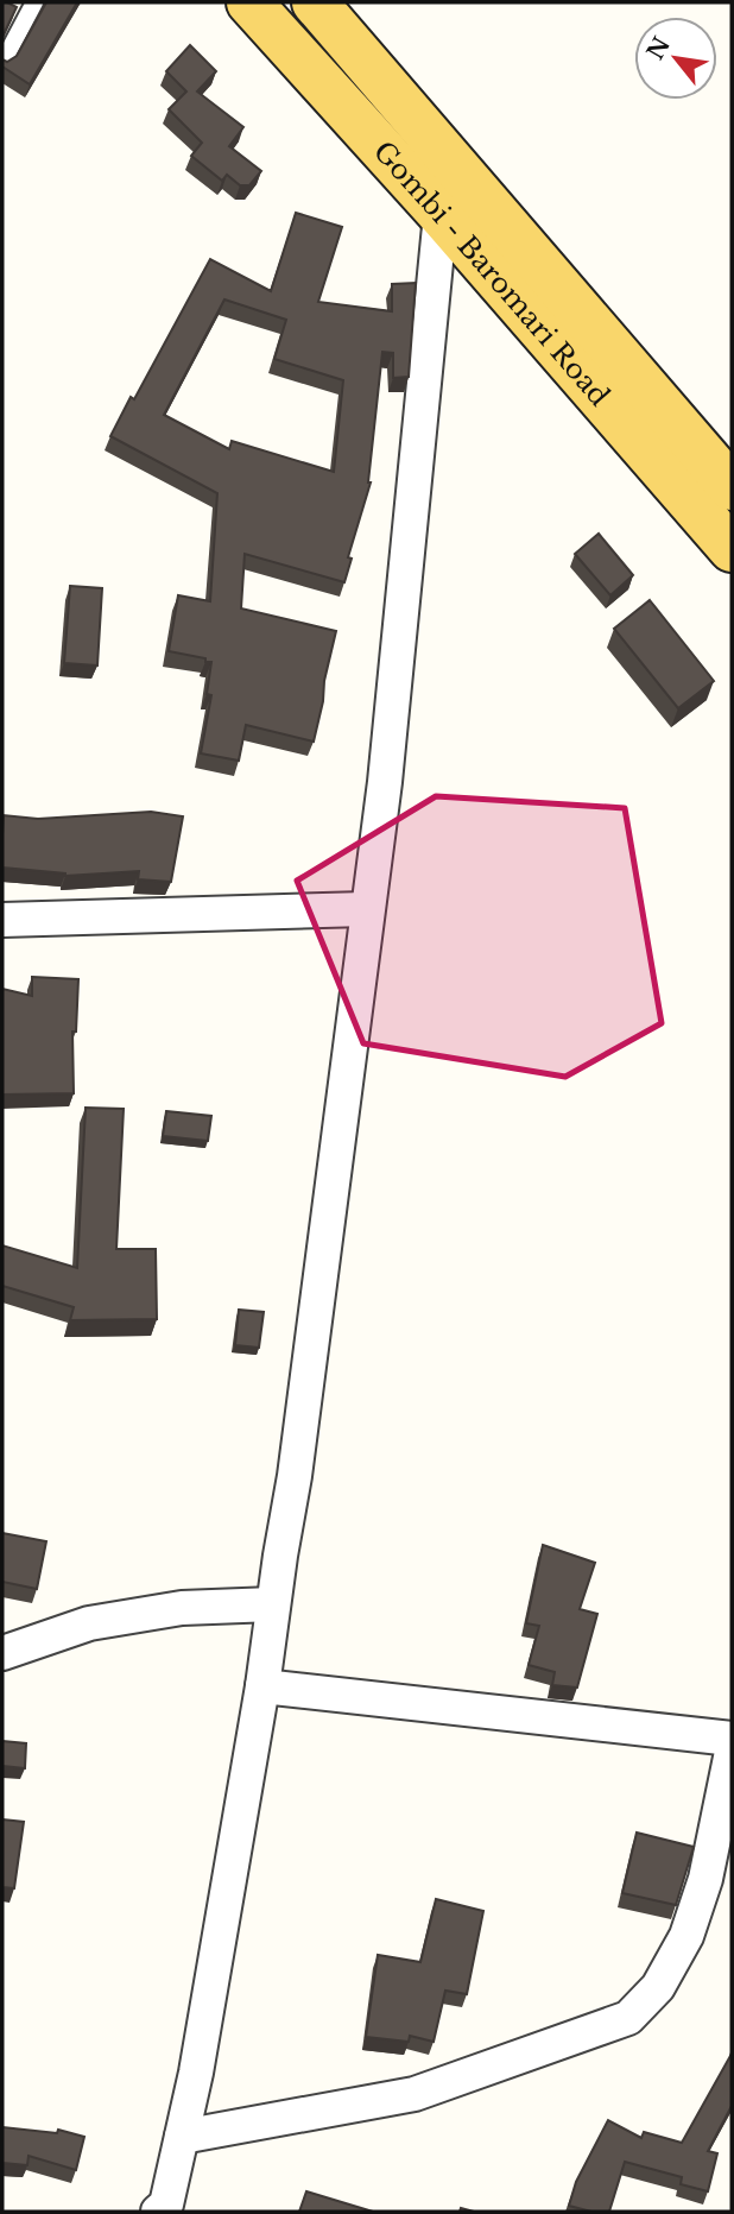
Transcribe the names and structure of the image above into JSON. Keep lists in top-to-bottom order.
{
  "streets": {
    "main road": ["Gombi - Baromari Road"]
  },
  "north": "top left"
}
